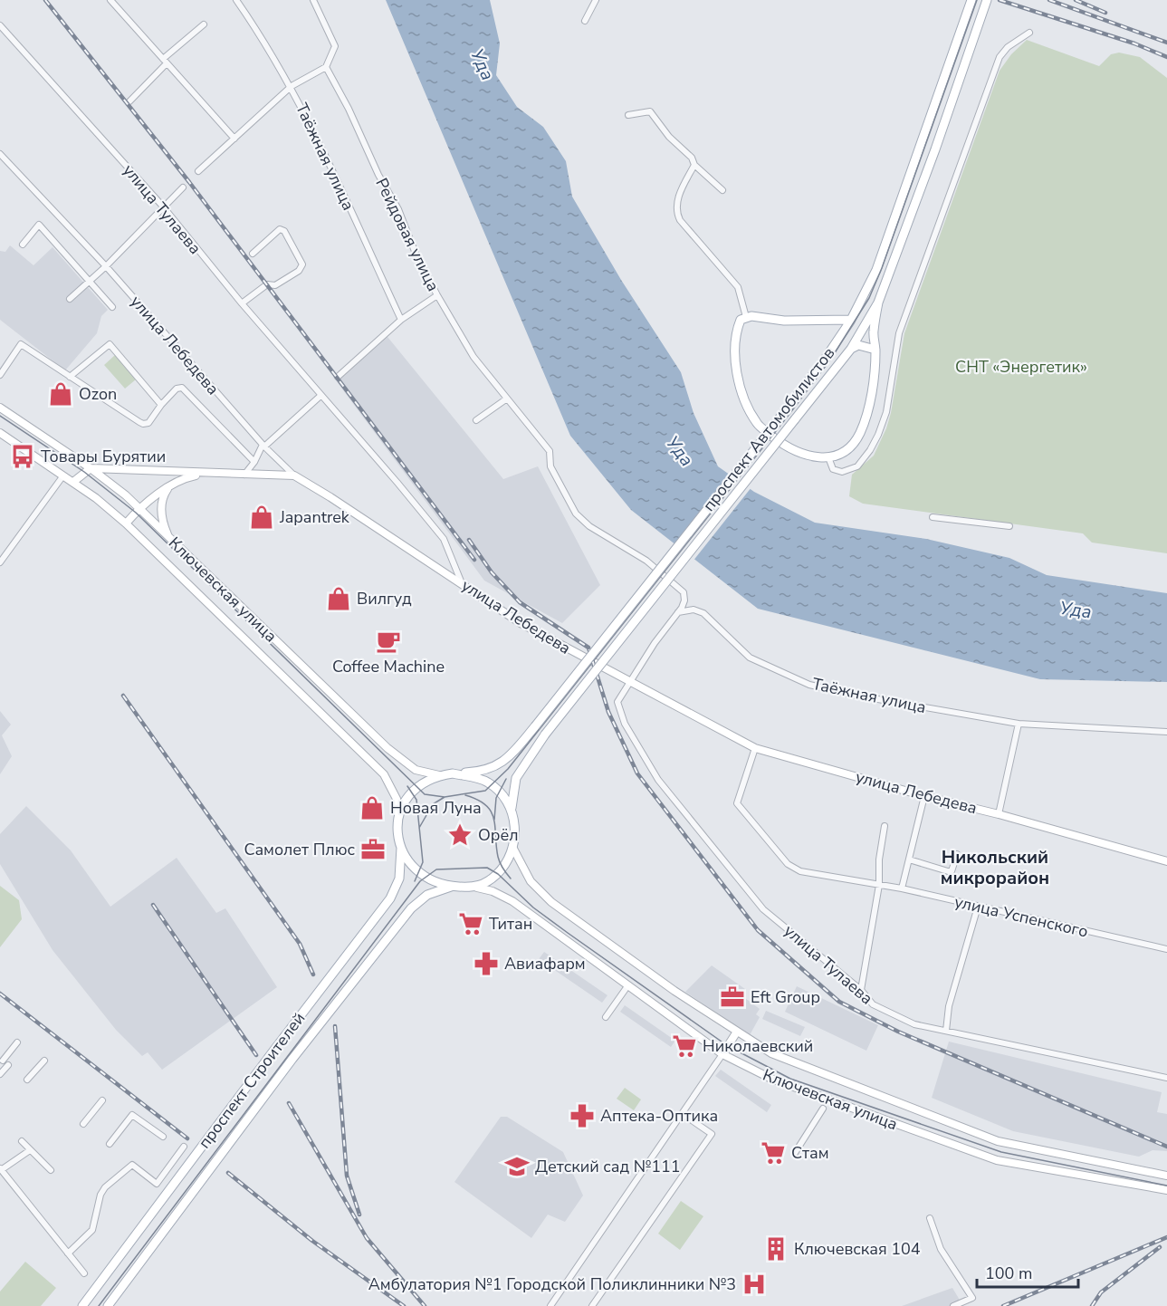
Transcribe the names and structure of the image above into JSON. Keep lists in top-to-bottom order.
{
  "streets": {
    "main road": [
      "улица Лебедева",
      "проспект Автомобилистов",
      "Ключевская улица",
      "проспект Строителей"
    ],
    "street": [
      "Таёжная улица",
      "улица Тулаева",
      "Рейдовая улица",
      "улица Успенского"
    ]
  },
  "crossings": [
    ["Таёжная улица", "Рейдовая улица"],
    ["улица Тулаева", "улица Лебедева"],
    ["улица Лебедева", "улица Успенского"],
    ["проспект Автомобилистов", "Ключевская улица"],
    ["проспект Автомобилистов", "проспект Строителей"],
    ["Ключевская улица", "проспект Строителей"]
  ],
  "districts": ["Никольский микрорайон"],
  "water": ["Уда"],
  "parks": ["СНТ «Энергетик»"],
  "places": {
    "shop": [
      "Ozon",
      "Japantrek",
      "Вилгуд",
      "Новая Луна"
    ],
    "bus stop": ["Товары Бурятии"],
    "cafe": ["Coffee Machine"],
    "place": ["Орёл"],
    "office": ["Самолет Плюс", "Eft Group"],
    "supermarket": ["Титан", "Николаевский", "Стам"],
    "pharmacy": ["Авиафарм", "Аптека-Оптика"],
    "school or university": ["Детский сад №111"],
    "building": ["Ключевская 104"],
    "hospital": ["Амбулатория №1 Городской Поликлинники №3"]
  },
  "scale_bar": "100 m"
}
